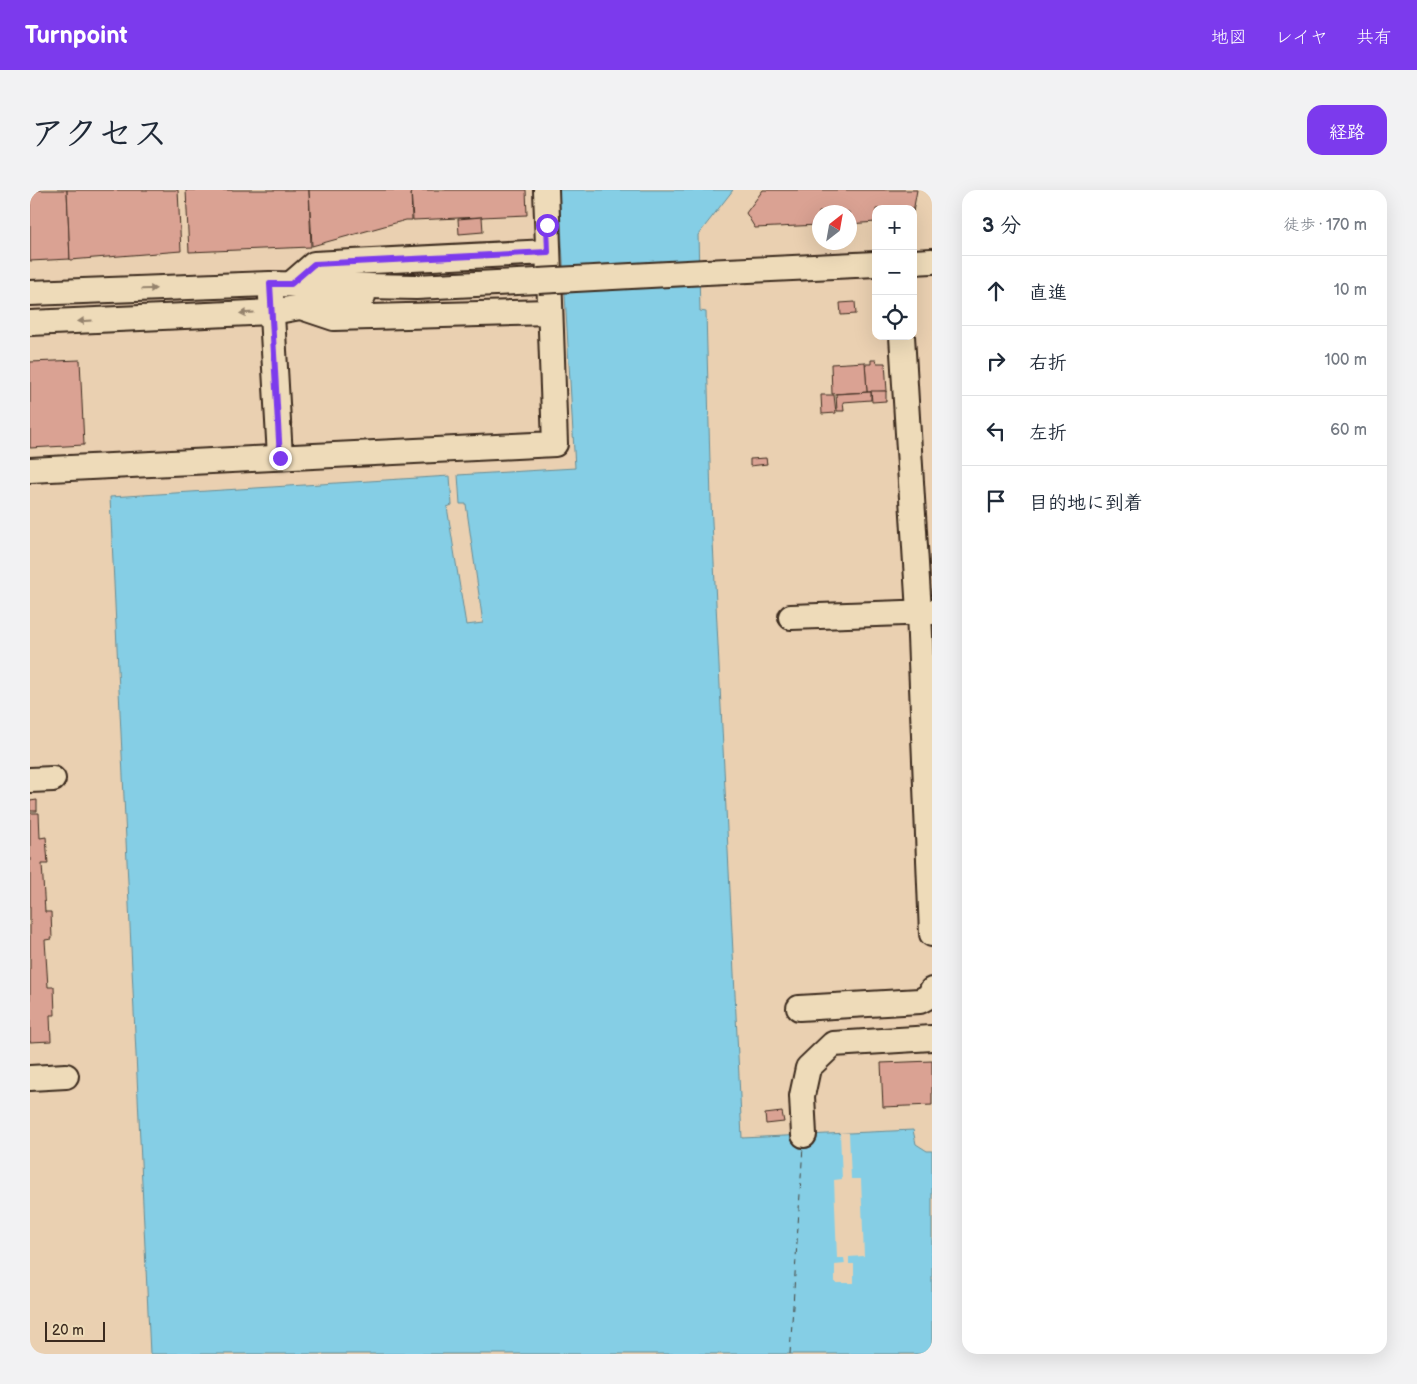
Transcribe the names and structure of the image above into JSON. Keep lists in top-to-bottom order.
{
  "scale_bar": "20 m",
  "north": "top right",
  "page": {
    "header": "Turnpoint",
    "nav": ["地図", "レイヤ", "共有"],
    "title": "アクセス",
    "buttons": "経路",
    "heading": ["3 分", "徒歩 · 170 m"],
    "map_buttons": ["+", "−"],
    "list": [
      ["直進", "10 m"],
      ["右折", "100 m"],
      ["左折", "60 m"],
      "目的地に到着"
    ],
    "scale": "20 m"
  }
}
